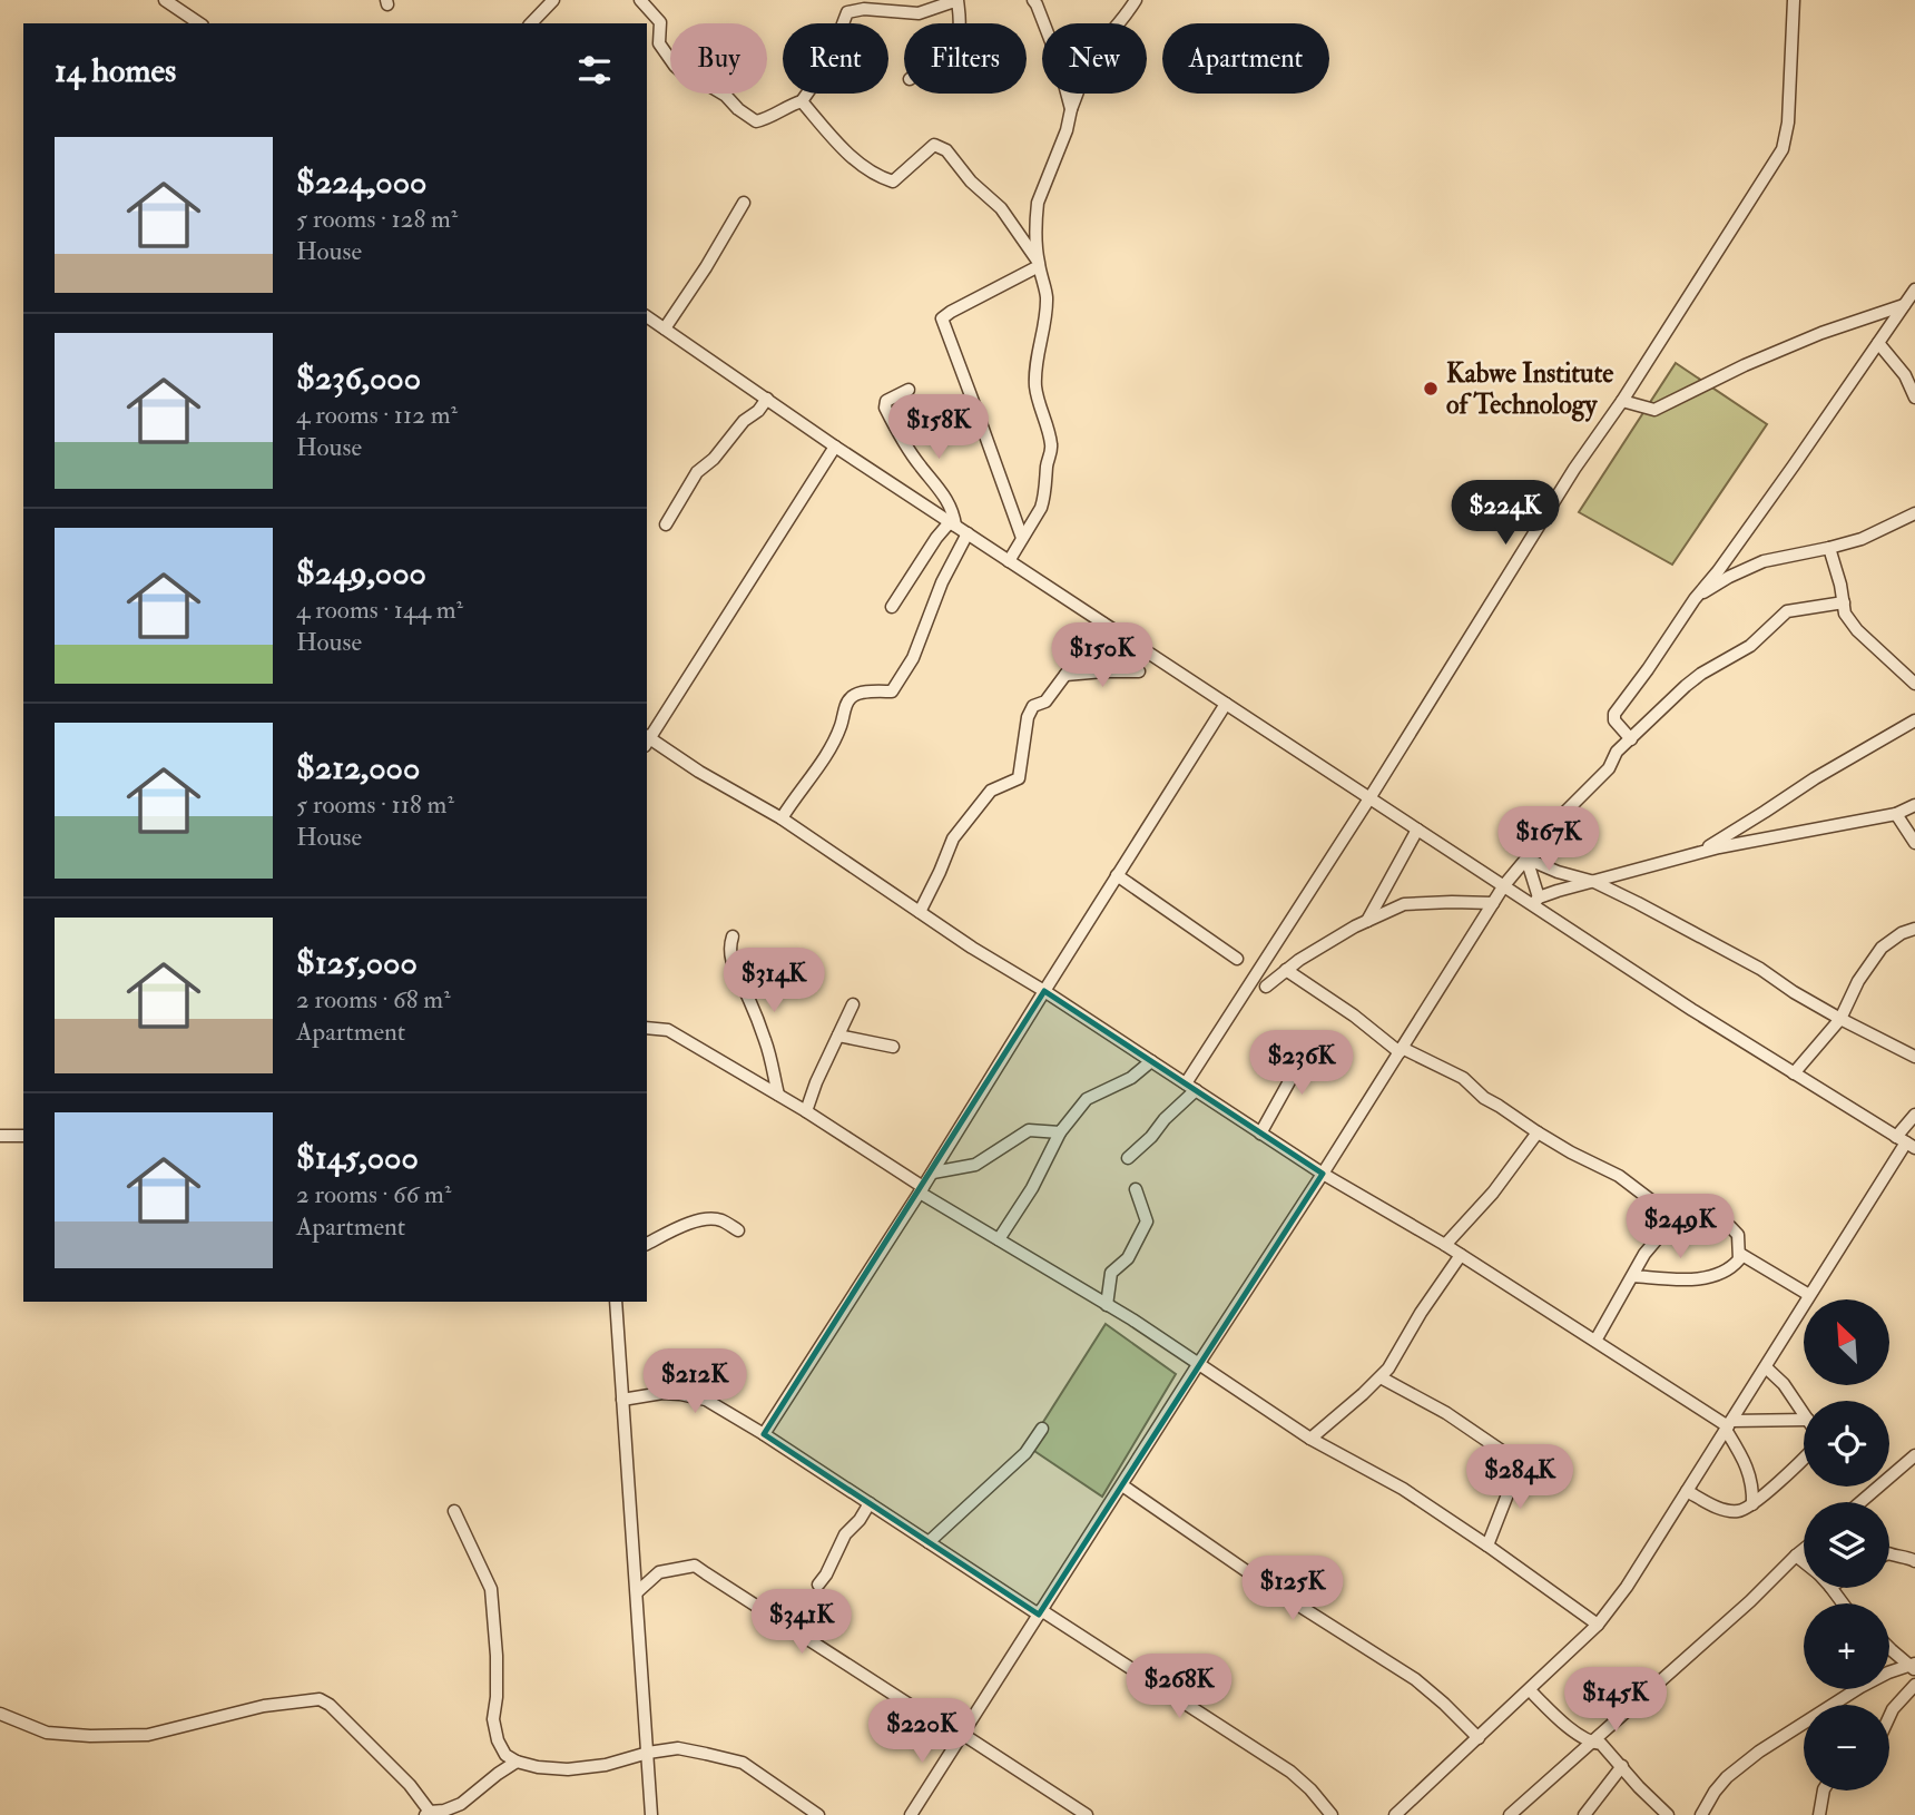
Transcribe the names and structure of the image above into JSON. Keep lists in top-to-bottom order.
{
  "places": ["Kabwe Institute of Technology"],
  "north": "top left",
  "page": {
    "chip": [
      "Buy",
      "Rent",
      "Filters",
      "New",
      "Apartment"
    ],
    "heading": "14 homes",
    "list": [
      {
        "name": "$224,000",
        "note": "5 rooms · 128 m² · House"
      },
      {
        "name": "$236,000",
        "note": "4 rooms · 112 m² · House"
      },
      {
        "name": "$249,000",
        "note": "4 rooms · 144 m² · House"
      },
      {
        "name": "$212,000",
        "note": "5 rooms · 118 m² · House"
      },
      {
        "name": "$125,000",
        "note": "2 rooms · 68 m² · Apartment"
      },
      {
        "name": "$145,000",
        "note": "2 rooms · 66 m² · Apartment"
      }
    ],
    "price": [
      "$158K",
      "$224K",
      "$150K",
      "$167K",
      "$314K",
      "$236K",
      "$249K",
      "$212K",
      "$284K",
      "$125K",
      "$341K",
      "$268K",
      "$145K",
      "$220K"
    ],
    "map_buttons": ["+", "−"]
  }
}
